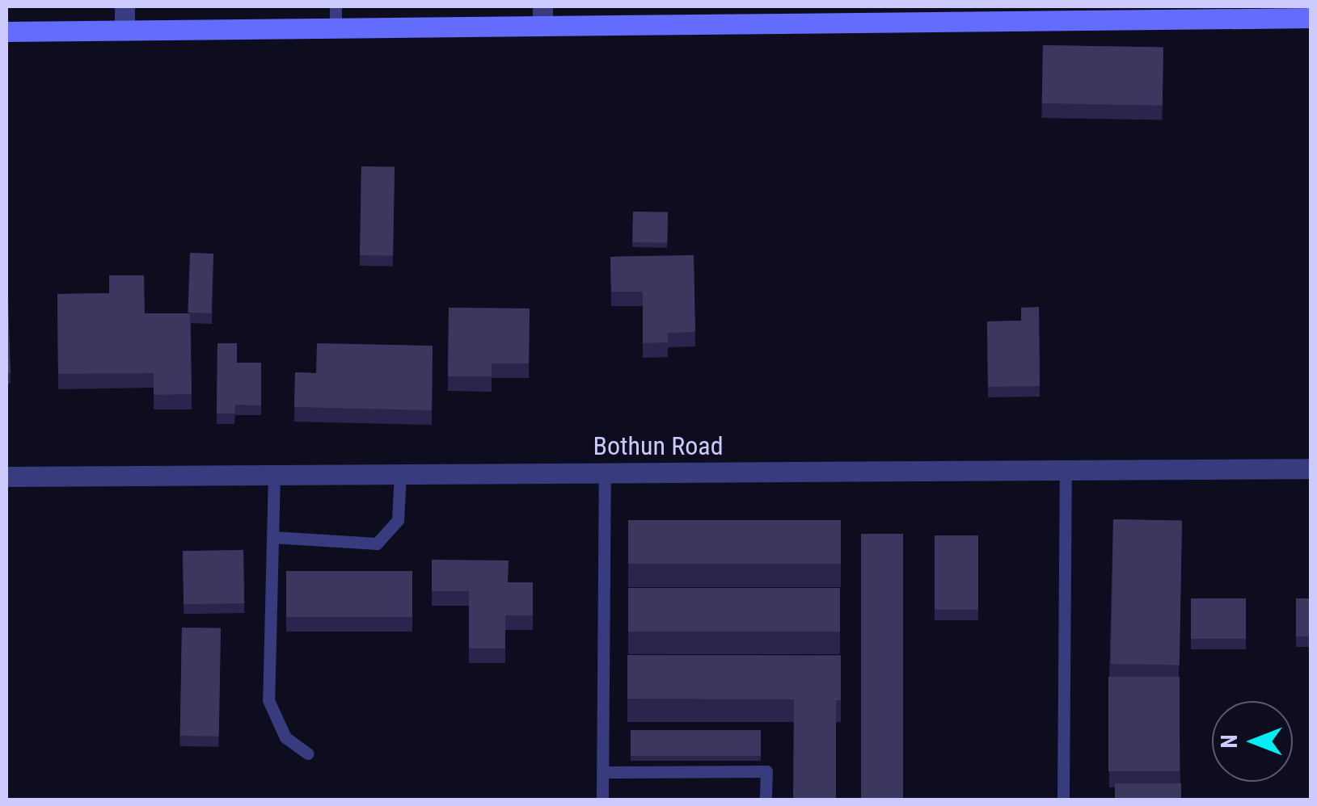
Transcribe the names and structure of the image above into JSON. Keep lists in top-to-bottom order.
{
  "streets": {
    "street": ["Bothun Road"]
  },
  "north": "left"
}
